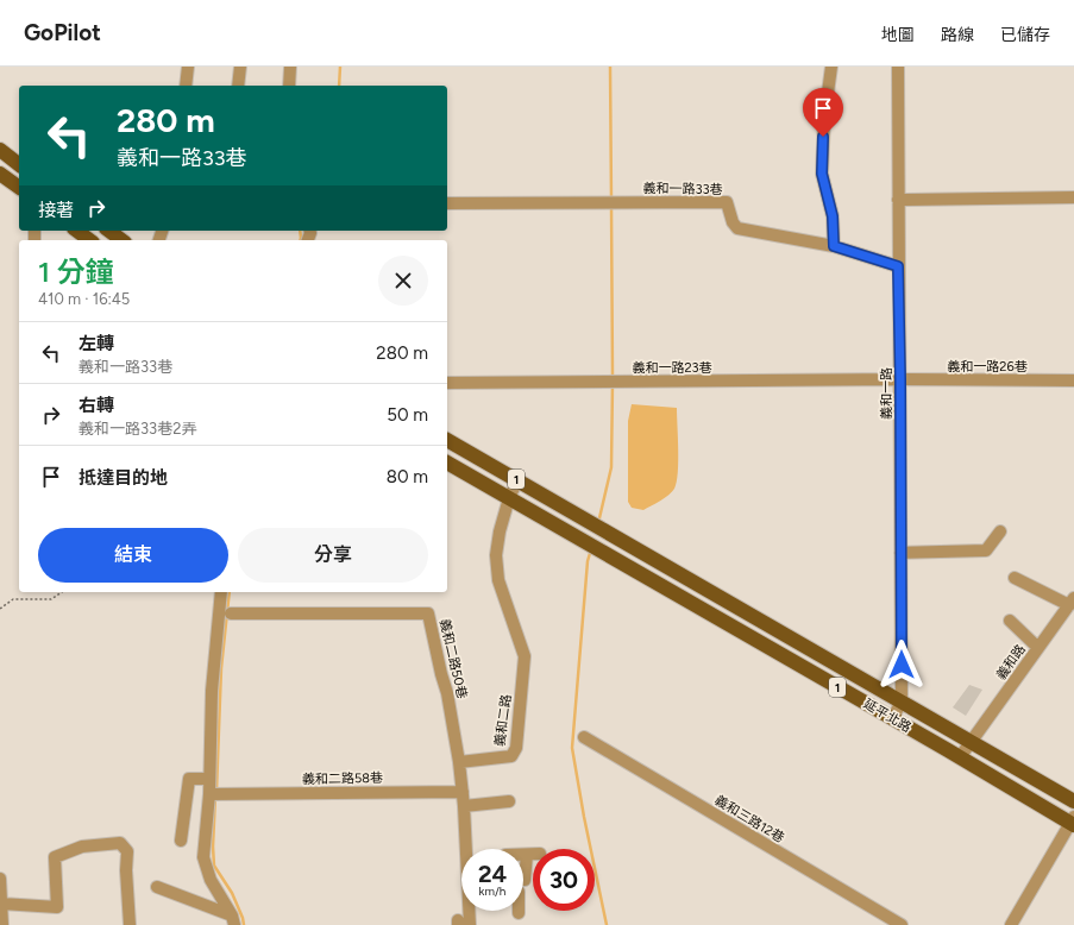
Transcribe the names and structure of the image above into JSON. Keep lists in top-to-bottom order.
{
  "streets": {
    "main road": ["1", "延平北路"],
    "street": [
      "義和一路33巷",
      "義和一路26巷",
      "義和一路23巷",
      "義和一路",
      "義和二路50巷",
      "義和路",
      "義和二路",
      "義和二路58巷",
      "義和三路12巷"
    ]
  },
  "crossings": [
    ["義和一路33巷", "義和一路"],
    ["義和一路26巷", "義和一路23巷"],
    ["義和一路26巷", "義和一路"],
    ["義和一路23巷", "義和一路"],
    ["義和一路", "延平北路"],
    ["1", "延平北路"],
    ["1", "義和二路"],
    ["義和二路50巷", "義和二路"],
    ["義和路", "延平北路"],
    ["延平北路", "義和二路"]
  ],
  "page": {
    "header": "GoPilot",
    "nav": ["地圖", "路線", "已儲存"],
    "turn": ["280 m", "義和一路33巷"],
    "then": "接著",
    "heading": ["1 分鐘", "410 m · 16:45"],
    "list": [
      {
        "name": "左轉",
        "note": "義和一路33巷",
        "value": "280 m"
      },
      {
        "name": "右轉",
        "note": "義和一路33巷2弄",
        "value": "50 m"
      },
      {
        "name": "抵達目的地",
        "value": "80 m"
      }
    ],
    "buttons": ["結束", "分享"],
    "speed": "24 km/h",
    "limit": "30"
  }
}
